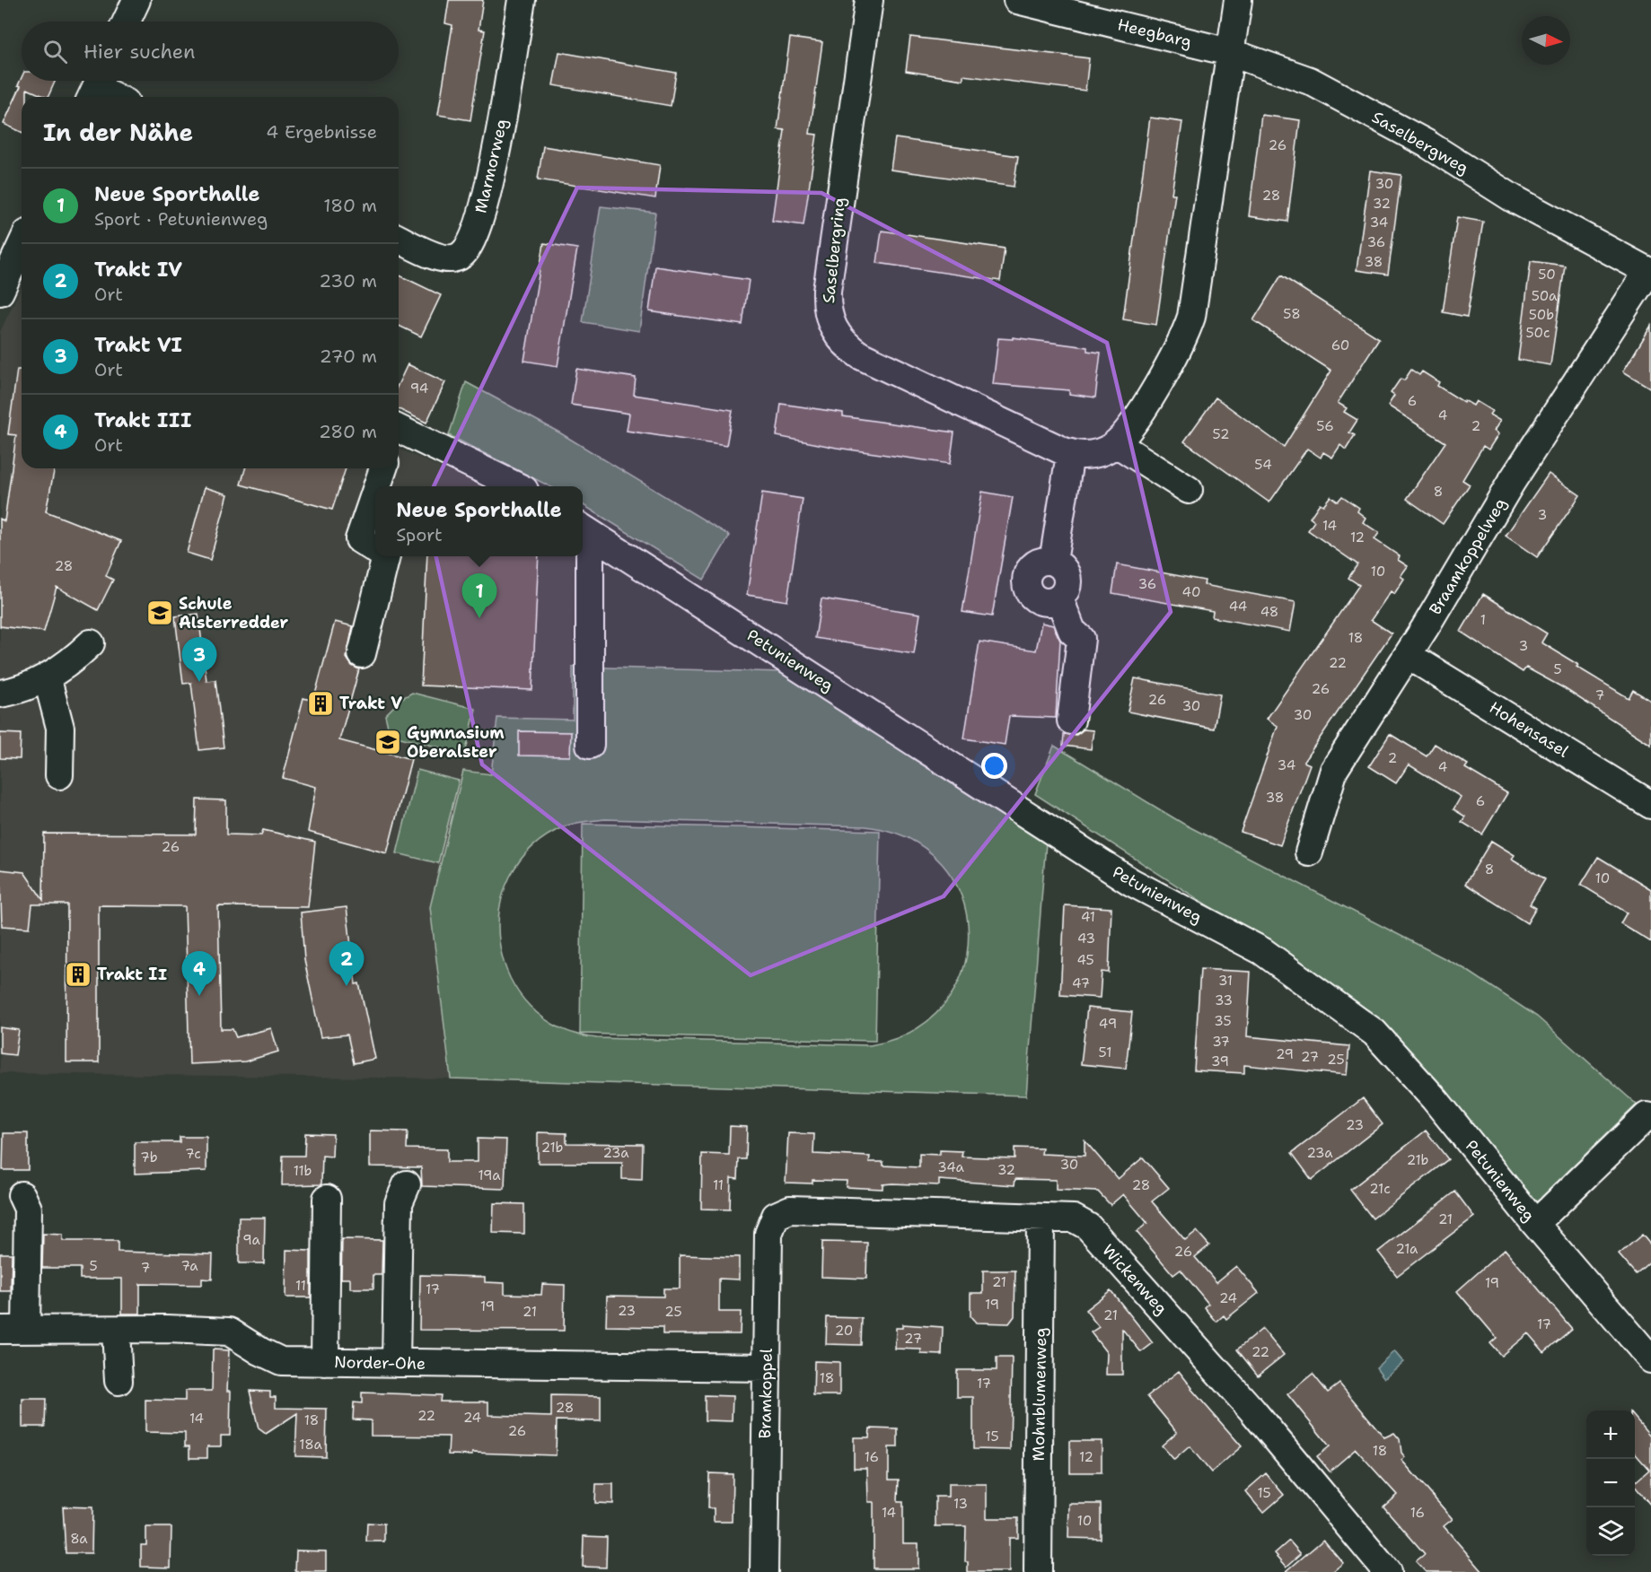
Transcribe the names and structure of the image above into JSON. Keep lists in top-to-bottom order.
{
  "streets": {
    "street": [
      "Heegbarg",
      "Saselbergweg",
      "Marmorweg",
      "Saselbergring",
      "Braamkoppelweg",
      "Petunienweg",
      "Hohensasel",
      "Wickenweg",
      "Norder-Ohe",
      "Bramkoppel",
      "Mohnblumenweg"
    ]
  },
  "crossings": [
    ["Heegbarg", "Saselbergweg"],
    ["Saselbergweg", "Braamkoppelweg"],
    ["Braamkoppelweg", "Hohensasel"],
    ["Wickenweg", "Bramkoppel"],
    ["Wickenweg", "Mohnblumenweg"],
    ["Norder-Ohe", "Bramkoppel"]
  ],
  "places": {
    "school or university": ["Schule Alsterredder", "Gymnasium Oberalster"],
    "building": ["Trakt V", "Trakt II"]
  },
  "house_numbers": [
    "26",
    "30",
    "28",
    "32",
    "34",
    "36",
    "38",
    "50",
    "50a",
    "58",
    "50b",
    "50c",
    "60",
    "94",
    "6",
    "4",
    "56",
    "2",
    "52",
    "54",
    "8",
    "3",
    "14",
    "12",
    "28",
    "10",
    "36",
    "40",
    "44",
    "48",
    "1",
    "18",
    "3",
    "22",
    "5",
    "26",
    "7",
    "26",
    "30",
    "30",
    "2",
    "34",
    "4",
    "38",
    "6",
    "26",
    "8",
    "10",
    "41",
    "43",
    "45",
    "31",
    "47",
    "33",
    "35",
    "49",
    "37",
    "51",
    "29",
    "27",
    "25",
    "39",
    "23",
    "21b",
    "23a",
    "23a",
    "7c",
    "7b",
    "21b",
    "30",
    "34a",
    "32",
    "11b",
    "19a",
    "11",
    "28",
    "21c",
    "21",
    "9a",
    "21a",
    "26",
    "5",
    "7a",
    "7",
    "21",
    "19",
    "11",
    "17",
    "24",
    "19",
    "19",
    "23",
    "21",
    "25",
    "21",
    "17",
    "20",
    "27",
    "22",
    "18",
    "17",
    "28",
    "22",
    "24",
    "14",
    "18",
    "26",
    "15",
    "18a",
    "18",
    "16",
    "12",
    "15",
    "13",
    "14",
    "16",
    "10",
    "8a"
  ],
  "north": "right",
  "page": {
    "search": "Hier suchen",
    "heading": ["In der Nähe", "4 Ergebnisse"],
    "list": [
      {
        "mark": "1",
        "name": "Neue Sporthalle",
        "note": "Sport · Petunienweg",
        "value": "180 m"
      },
      {
        "mark": "2",
        "name": "Trakt IV",
        "note": "Ort",
        "value": "230 m"
      },
      {
        "mark": "3",
        "name": "Trakt VI",
        "note": "Ort",
        "value": "270 m"
      },
      {
        "mark": "4",
        "name": "Trakt III",
        "note": "Ort",
        "value": "280 m"
      }
    ],
    "popup": ["Neue Sporthalle", "Sport"],
    "pins": [
      "1",
      "3",
      "2",
      "4"
    ],
    "map_buttons": ["+", "−"]
  }
}
